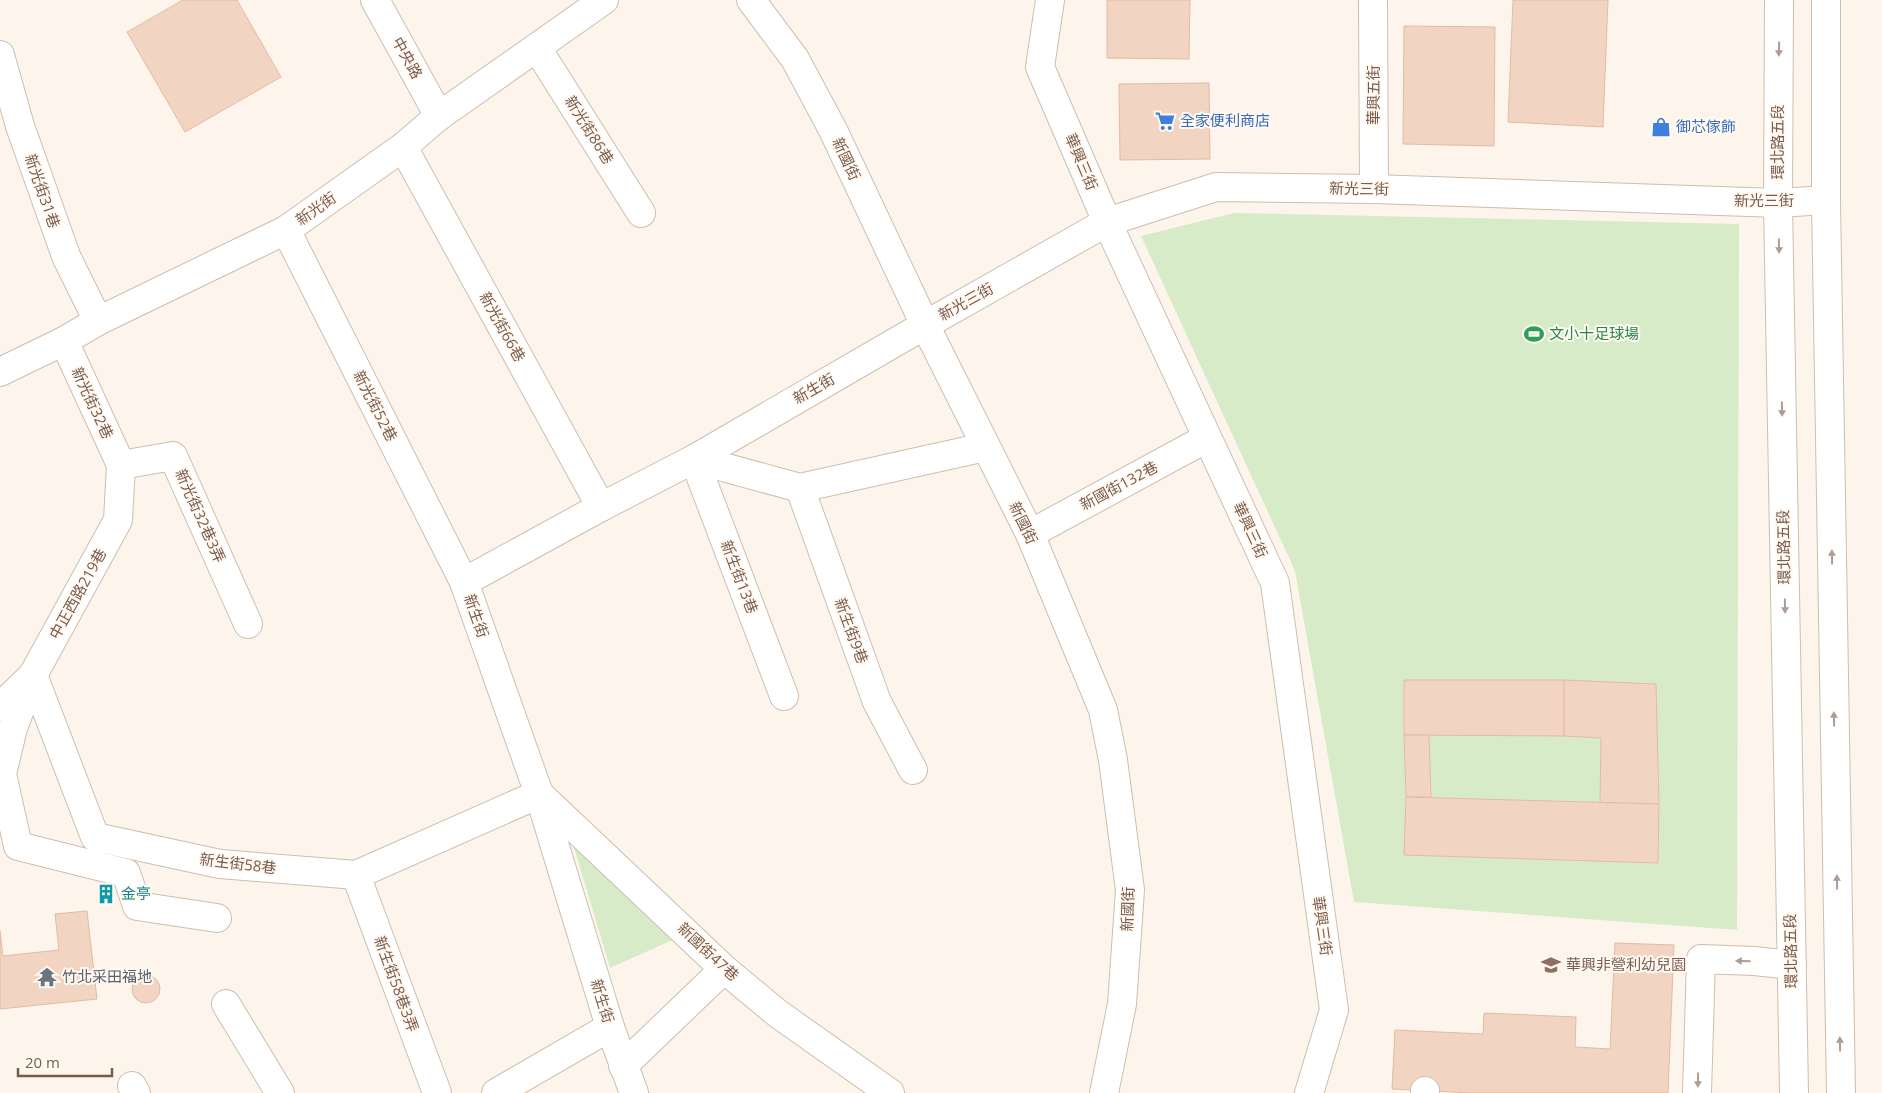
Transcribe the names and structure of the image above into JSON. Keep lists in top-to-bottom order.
{
  "streets": {
    "street": [
      "中央路",
      "華興五街",
      "新光街86巷",
      "環北路五段",
      "新國街",
      "華興三街",
      "新光三街",
      "新光街31巷",
      "新光街",
      "新光街66巷",
      "新生街",
      "新光街32巷",
      "新光街52巷",
      "新國街132巷",
      "新光街32巷3弄",
      "新生街13巷",
      "中正西路219巷",
      "新生街9巷",
      "新生街58巷",
      "新國街47巷",
      "新生街58巷3弄"
    ]
  },
  "crossings": [
    ["中央路", "新光街"],
    ["華興五街", "新光三街"],
    ["新光街86巷", "新光街"],
    ["環北路五段", "新光三街"],
    ["新國街", "新光三街"],
    ["新國街", "新生街"],
    ["新國街", "新國街132巷"],
    ["華興三街", "新光三街"],
    ["華興三街", "新國街132巷"],
    ["新光三街", "新生街"],
    ["新光街31巷", "新光街"],
    ["新光街", "新光街66巷"],
    ["新光街", "新光街32巷"],
    ["新光街", "新光街52巷"],
    ["新光街66巷", "新生街"],
    ["新生街", "新光街52巷"],
    ["新生街", "新生街13巷"],
    ["新生街", "新生街58巷"],
    ["新生街", "新國街47巷"],
    ["新光街32巷", "新光街32巷3弄"],
    ["新光街32巷", "中正西路219巷"],
    ["新光街32巷3弄", "中正西路219巷"],
    ["中正西路219巷", "新生街58巷"],
    ["新生街58巷", "新國街47巷"],
    ["新生街58巷", "新生街58巷3弄"]
  ],
  "places": {
    "supermarket": ["全家便利商店"],
    "shop": ["御芯傢飾"],
    "sports": ["文小十足球場"],
    "building": ["金亭"],
    "school or university": ["華興非營利幼兒園"],
    "temple": ["竹北采田福地"]
  },
  "scale_bar": "20 m"
}
